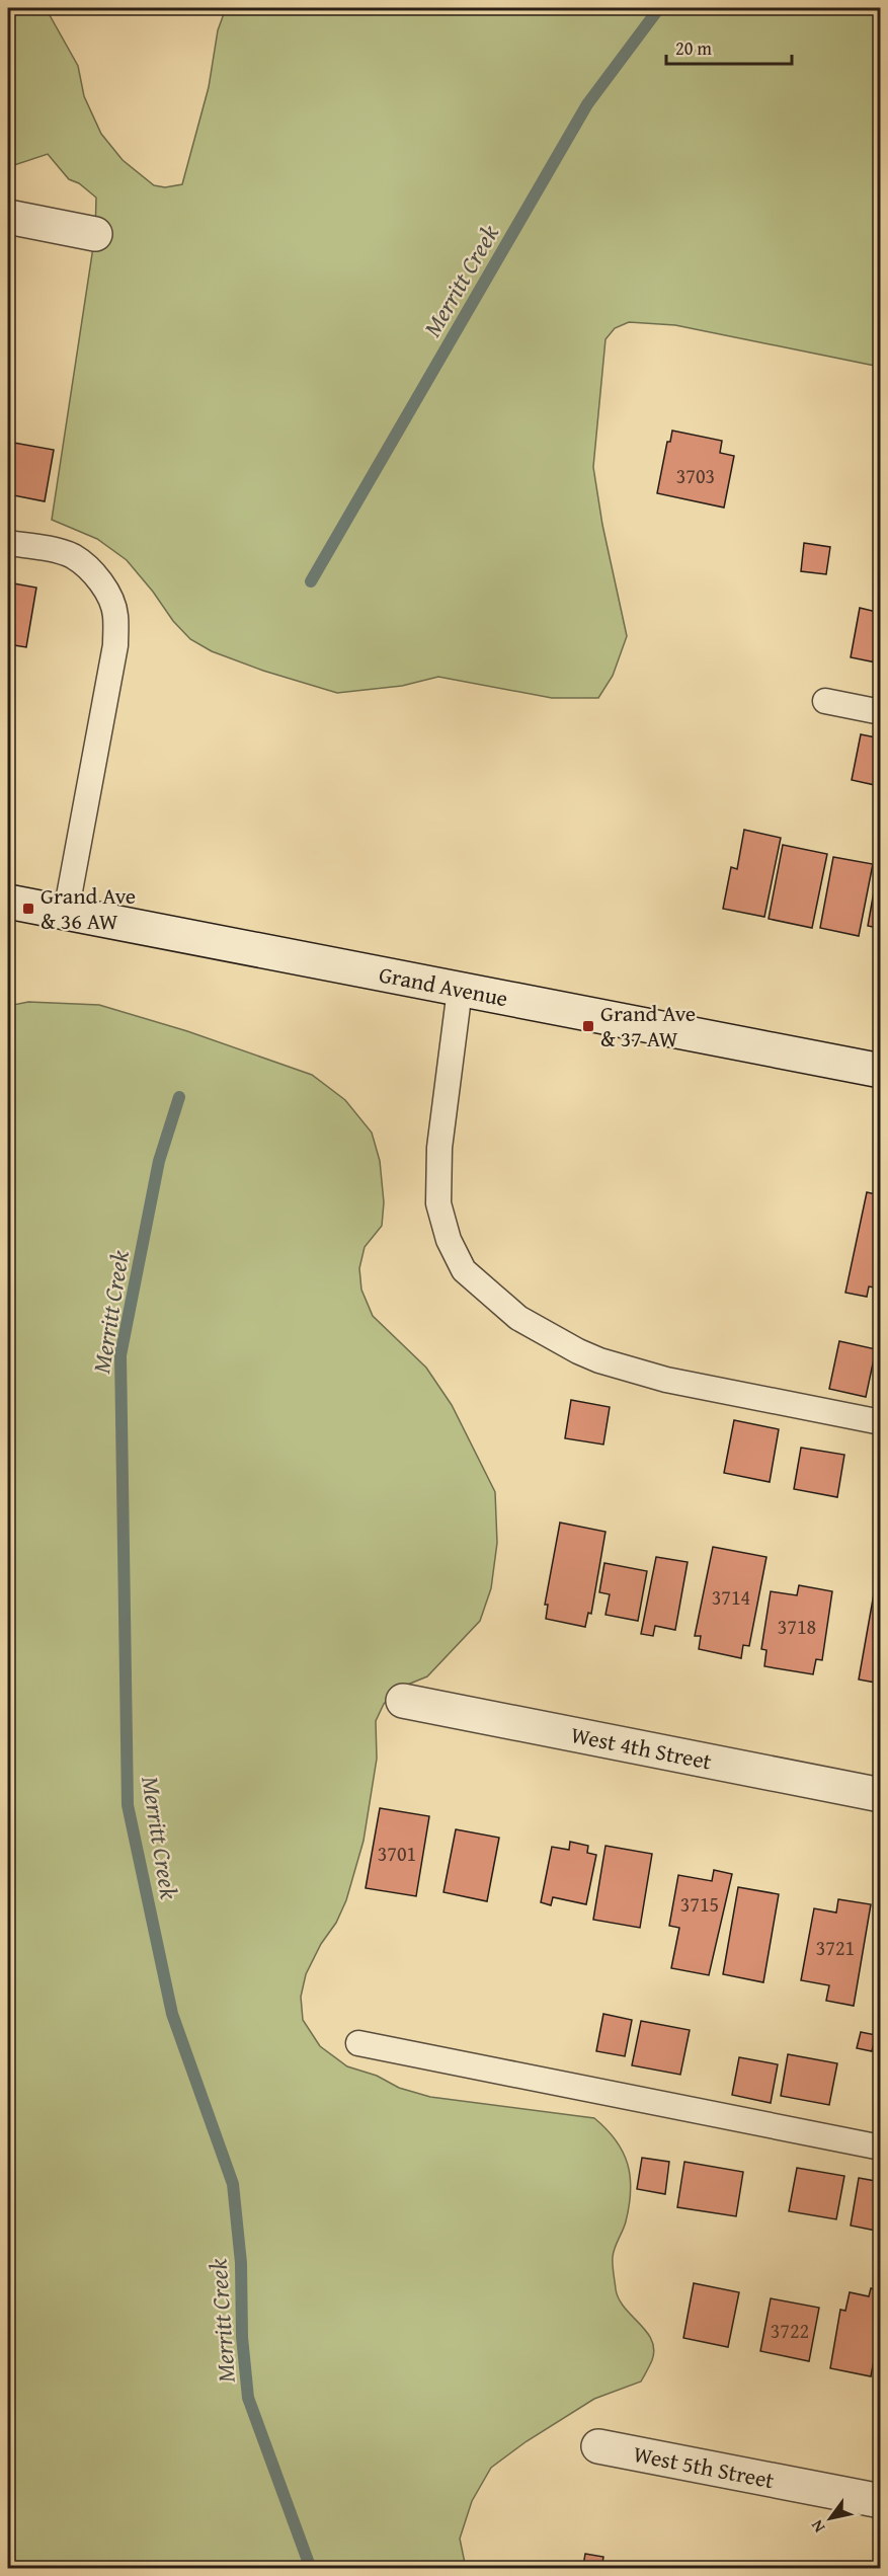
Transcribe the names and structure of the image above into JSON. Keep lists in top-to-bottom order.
{
  "streets": {
    "main road": ["Grand Avenue", "West 4th Street", "West 5th Street"]
  },
  "water": ["Merritt Creek"],
  "places": {
    "transit": ["Grand Ave & 36 AW", "Grand Ave & 37 AW"]
  },
  "house_numbers": [
    "3703",
    "3714",
    "3718",
    "3701",
    "3715",
    "3721",
    "3722"
  ],
  "scale_bar": "20 m",
  "north": "bottom left"
}
